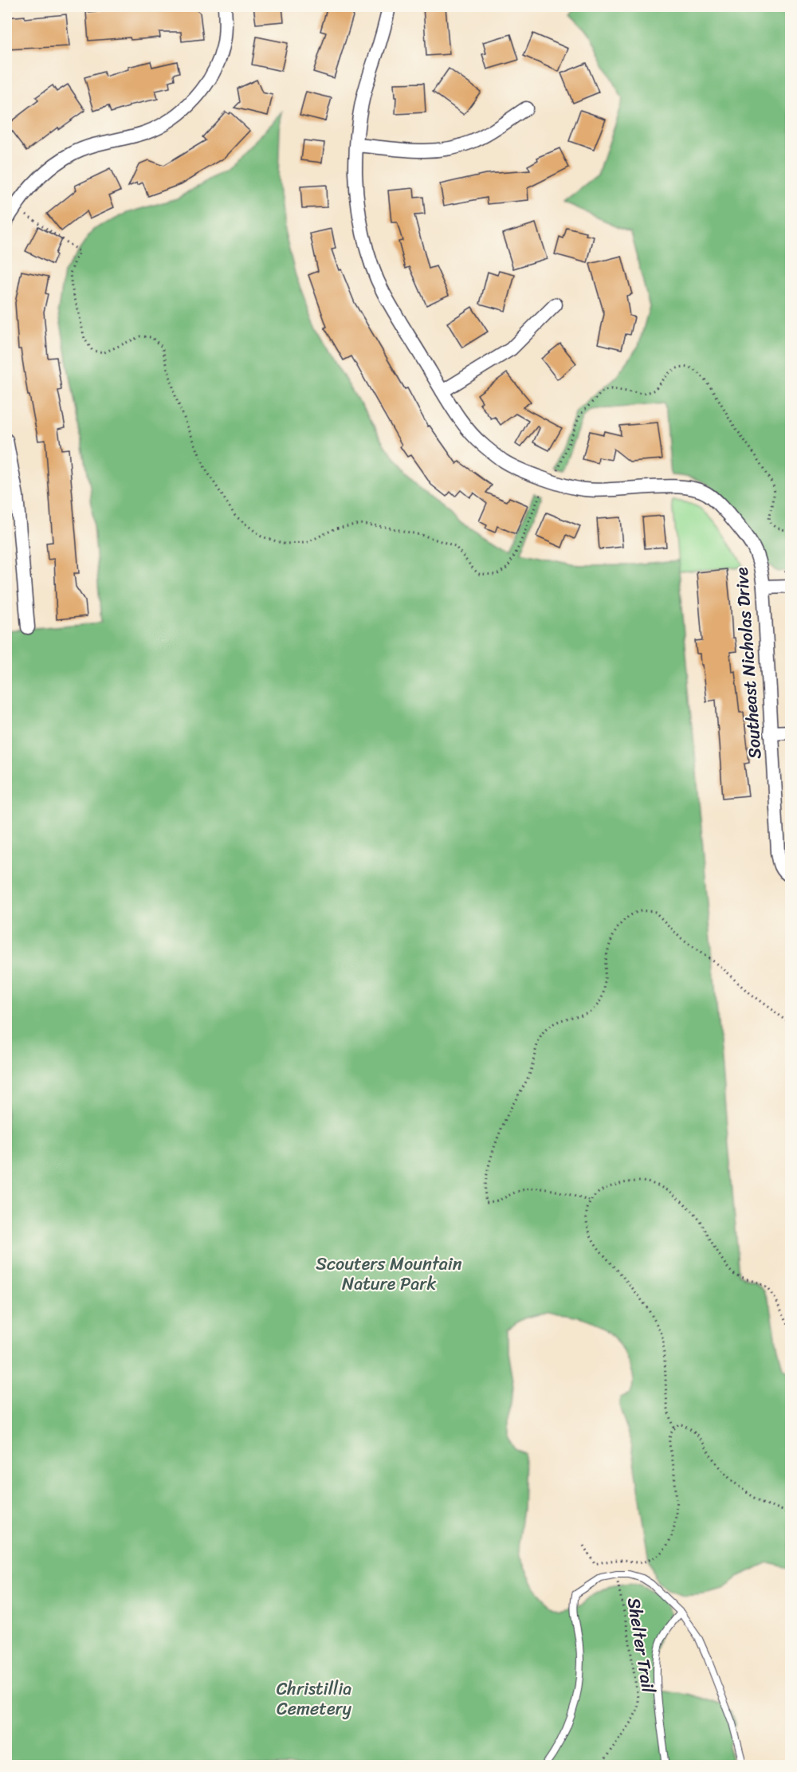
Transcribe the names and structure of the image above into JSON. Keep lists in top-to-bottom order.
{
  "streets": {
    "street": ["Southeast Nicholas Drive"],
    "path": ["Shelter Trail"]
  },
  "parks": ["Scouters Mountain Nature Park", "Christillia Cemetery"]
}
